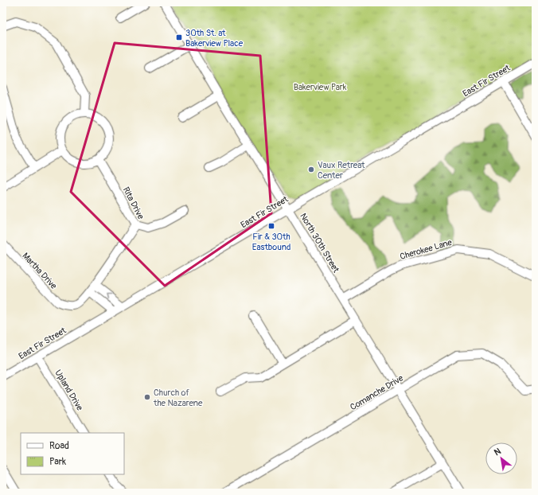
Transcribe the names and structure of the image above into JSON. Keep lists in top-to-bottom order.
{
  "streets": {
    "street": [
      "East Fir Street",
      "Rita Drive",
      "North 30th Street",
      "Cherokee Lane",
      "Martha Drive",
      "Upland Drive",
      "Comanche Drive"
    ]
  },
  "crossings": [
    ["East Fir Street", "North 30th Street"],
    ["East Fir Street", "Upland Drive"],
    ["Rita Drive", "Martha Drive"],
    ["North 30th Street", "Cherokee Lane"],
    ["North 30th Street", "Comanche Drive"]
  ],
  "parks": ["Bakerview Park"],
  "places": {
    "transit": ["30th St. at Bakerview Place", "Fir & 30th Eastbound"],
    "other": ["Vaux Retreat Center", "Church of the Nazarene"]
  },
  "legend": ["Road", "Park"],
  "north": "top left"
}
